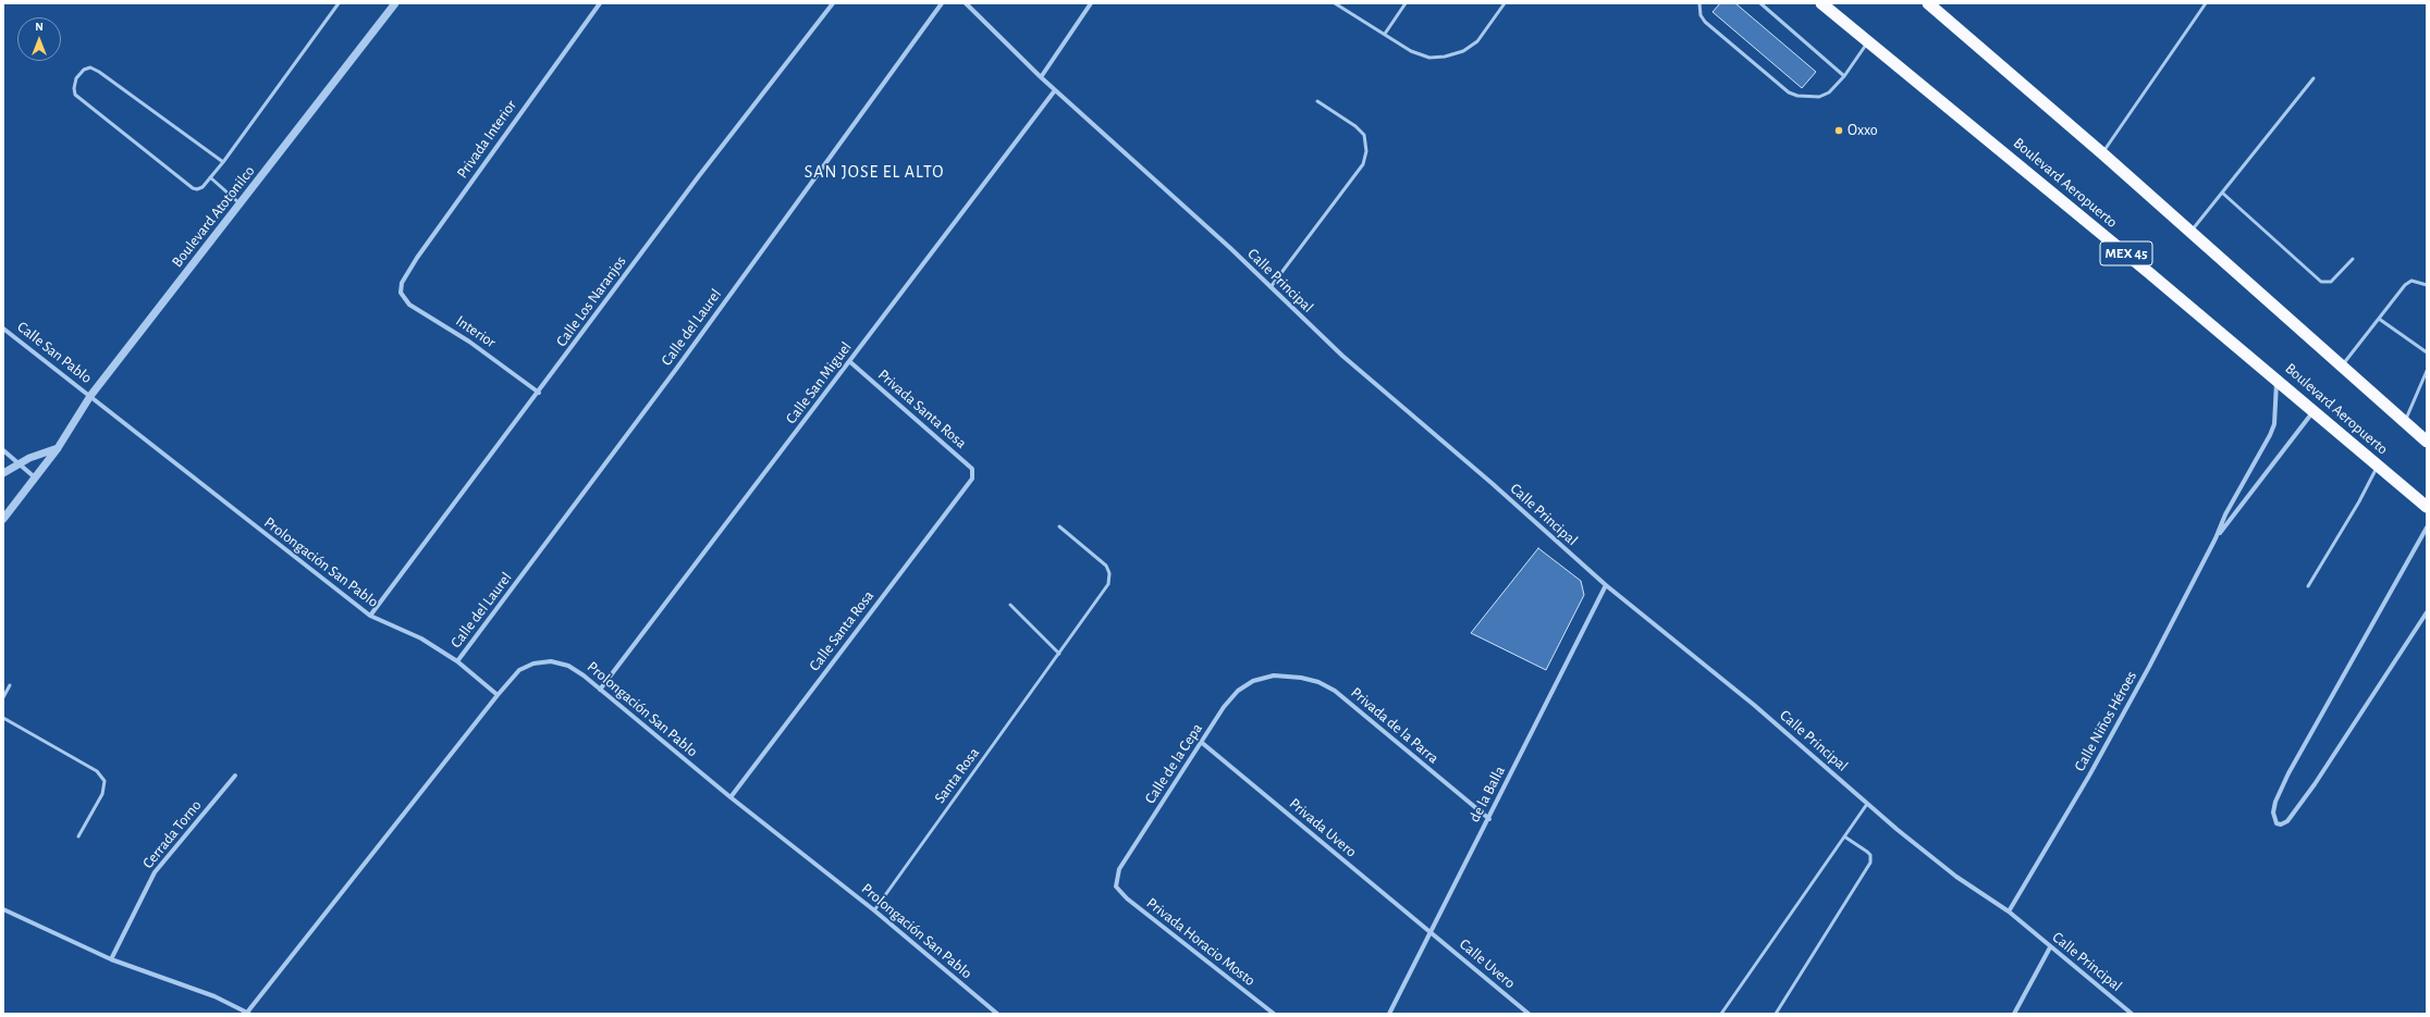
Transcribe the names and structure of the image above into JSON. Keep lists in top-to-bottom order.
{
  "streets": {
    "highway": ["Boulevard Aeropuerto", "MEX 45"],
    "street": [
      "Privada Interior",
      "Boulevard Atotonilco",
      "Calle Principal",
      "Calle Los Naranjos",
      "Calle del Laurel",
      "Interior",
      "Calle San Pablo",
      "Calle San Miguel",
      "Privada Santa Rosa",
      "Prolongación San Pablo",
      "Calle Santa Rosa",
      "Calle Niños Héroes",
      "Privada de la Parra",
      "Calle de la Cepa",
      "de la Balla",
      "Privada Uvero",
      "Cerrada Torno",
      "Privada Horacio Mosto",
      "Calle Uvero"
    ],
    "lane": ["Santa Rosa"]
  },
  "crossings": [
    ["Privada Interior", "Interior"],
    ["Boulevard Aeropuerto", "Calle Niños Héroes"],
    ["Boulevard Atotonilco", "Calle San Pablo"],
    ["Boulevard Atotonilco", "Prolongación San Pablo"],
    ["Calle Principal", "Calle San Miguel"],
    ["Calle Principal", "Calle Niños Héroes"],
    ["Calle Principal", "de la Balla"],
    ["Calle Los Naranjos", "Interior"],
    ["Calle Los Naranjos", "Prolongación San Pablo"],
    ["Calle del Laurel", "Prolongación San Pablo"],
    ["Calle San Pablo", "Prolongación San Pablo"],
    ["Calle San Miguel", "Privada Santa Rosa"],
    ["Calle San Miguel", "Prolongación San Pablo"],
    ["Privada Santa Rosa", "Calle Santa Rosa"],
    ["Prolongación San Pablo", "Calle Santa Rosa"],
    ["Prolongación San Pablo", "Santa Rosa"],
    ["Privada de la Parra", "Calle de la Cepa"],
    ["Privada de la Parra", "de la Balla"],
    ["Calle de la Cepa", "Privada Uvero"],
    ["Calle de la Cepa", "Privada Horacio Mosto"],
    ["de la Balla", "Privada Uvero"],
    ["de la Balla", "Calle Uvero"],
    ["Privada Uvero", "Calle Uvero"]
  ],
  "districts": ["SAN JOSE EL ALTO"],
  "places": ["Oxxo"],
  "north": "top"
}
